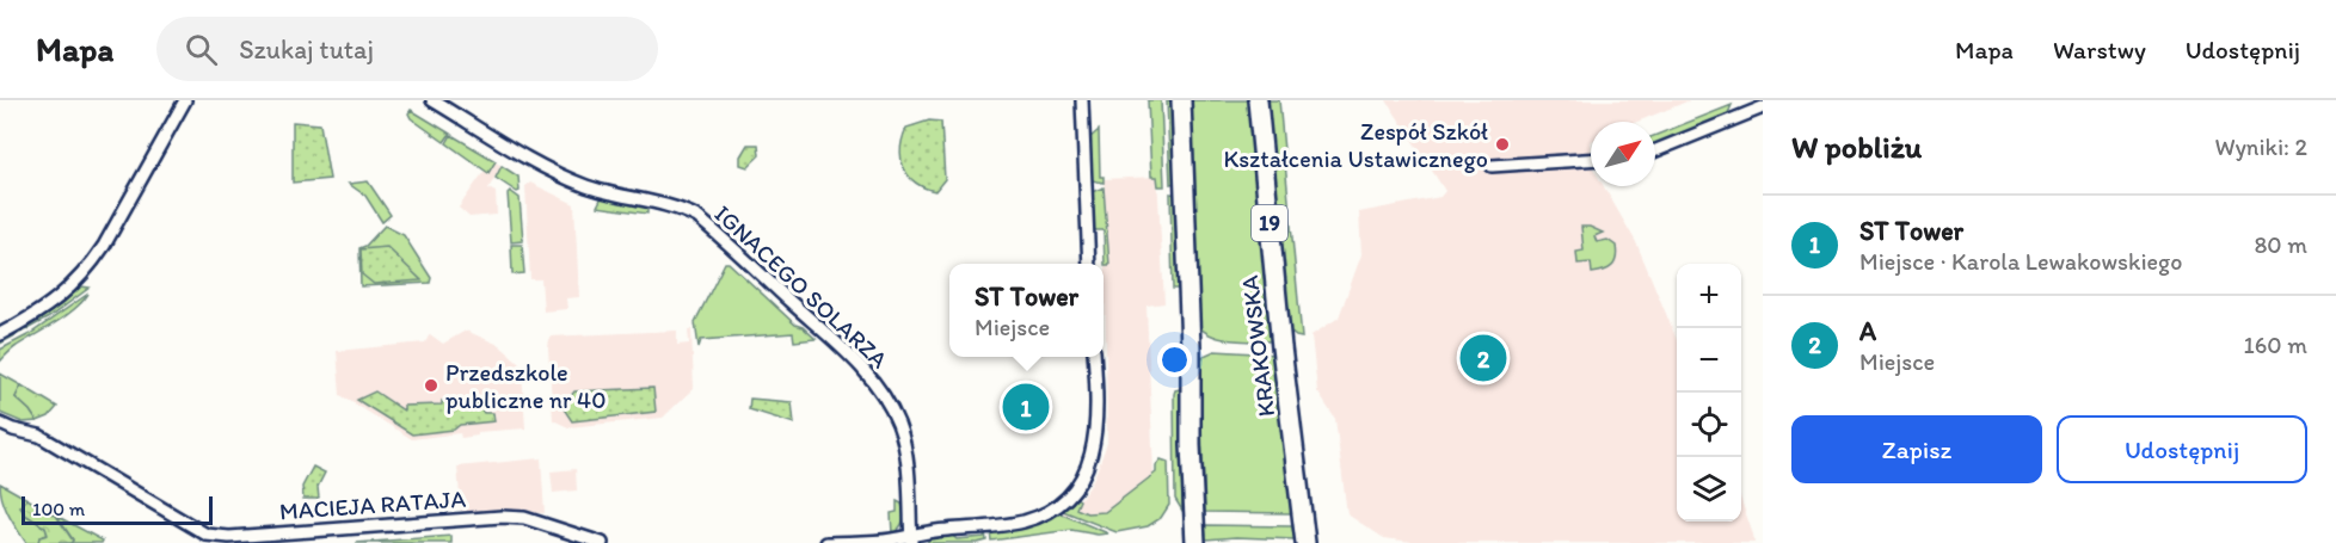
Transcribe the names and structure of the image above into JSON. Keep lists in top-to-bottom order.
{
  "streets": {
    "main road": ["19", "KRAKOWSKA"],
    "street": ["IGNACEGO SOLARZA", "MACIEJA RATAJA"]
  },
  "places": ["Zespół Szkół Kształcenia Ustawicznego", "Przedszkole publiczne nr 40"],
  "scale_bar": "100 m",
  "north": "top right",
  "page": {
    "header": "Mapa",
    "search": "Szukaj tutaj",
    "nav": ["Mapa", "Warstwy", "Udostępnij"],
    "heading": ["W pobliżu", "Wyniki: 2"],
    "list": [
      {
        "mark": "1",
        "name": "ST Tower",
        "note": "Miejsce · Karola Lewakowskiego",
        "value": "80 m"
      },
      {
        "mark": "2",
        "name": "A",
        "note": "Miejsce",
        "value": "160 m"
      }
    ],
    "map_buttons": ["+", "−"],
    "popup": ["ST Tower", "Miejsce"],
    "pins": ["2", "1"],
    "buttons": ["Zapisz", "Udostępnij"],
    "scale": "100 m"
  }
}
